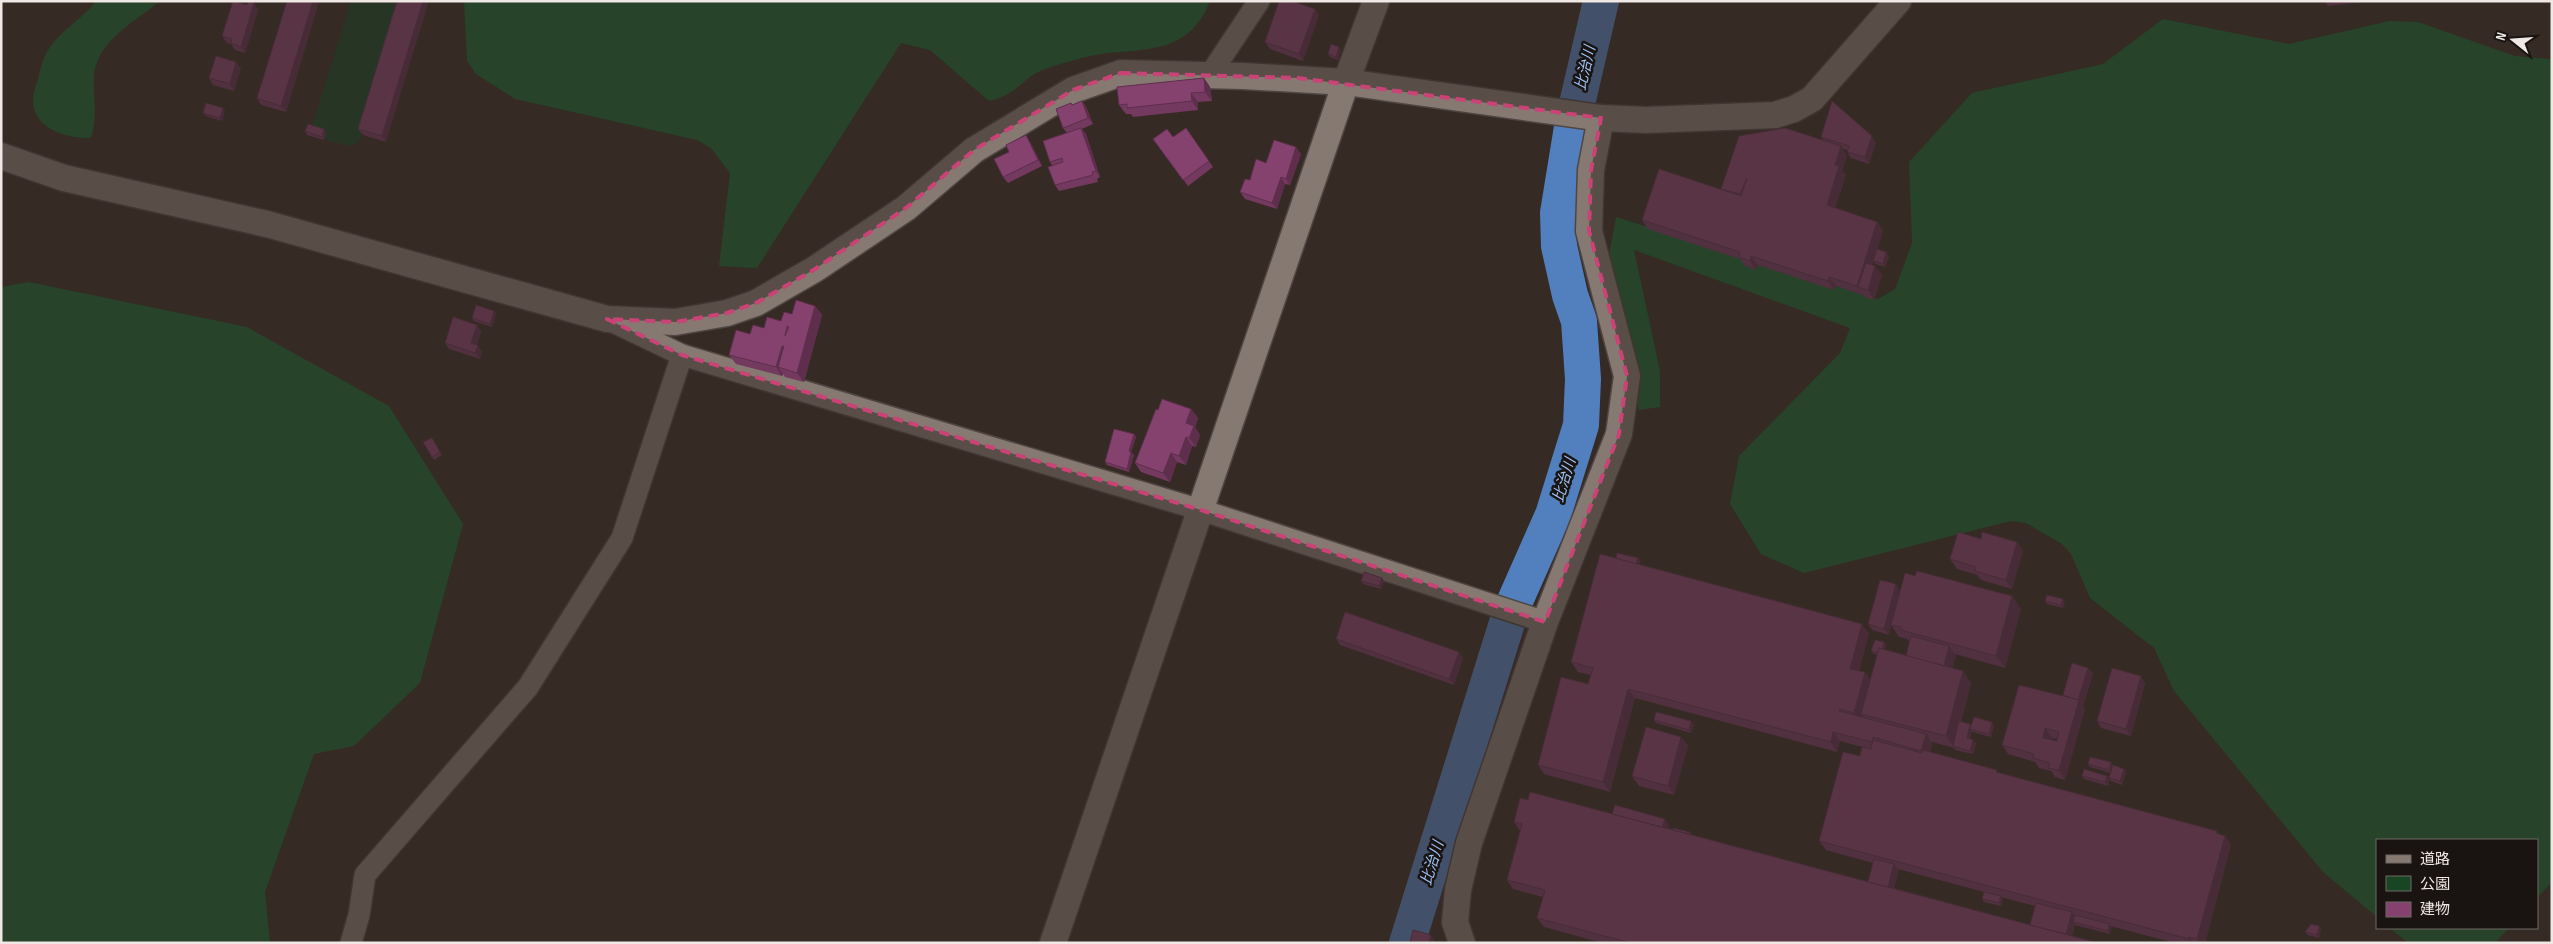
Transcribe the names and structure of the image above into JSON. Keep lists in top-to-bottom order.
{
  "water": ["比治川"],
  "legend": ["道路", "公園", "建物"],
  "north": "left"
}
